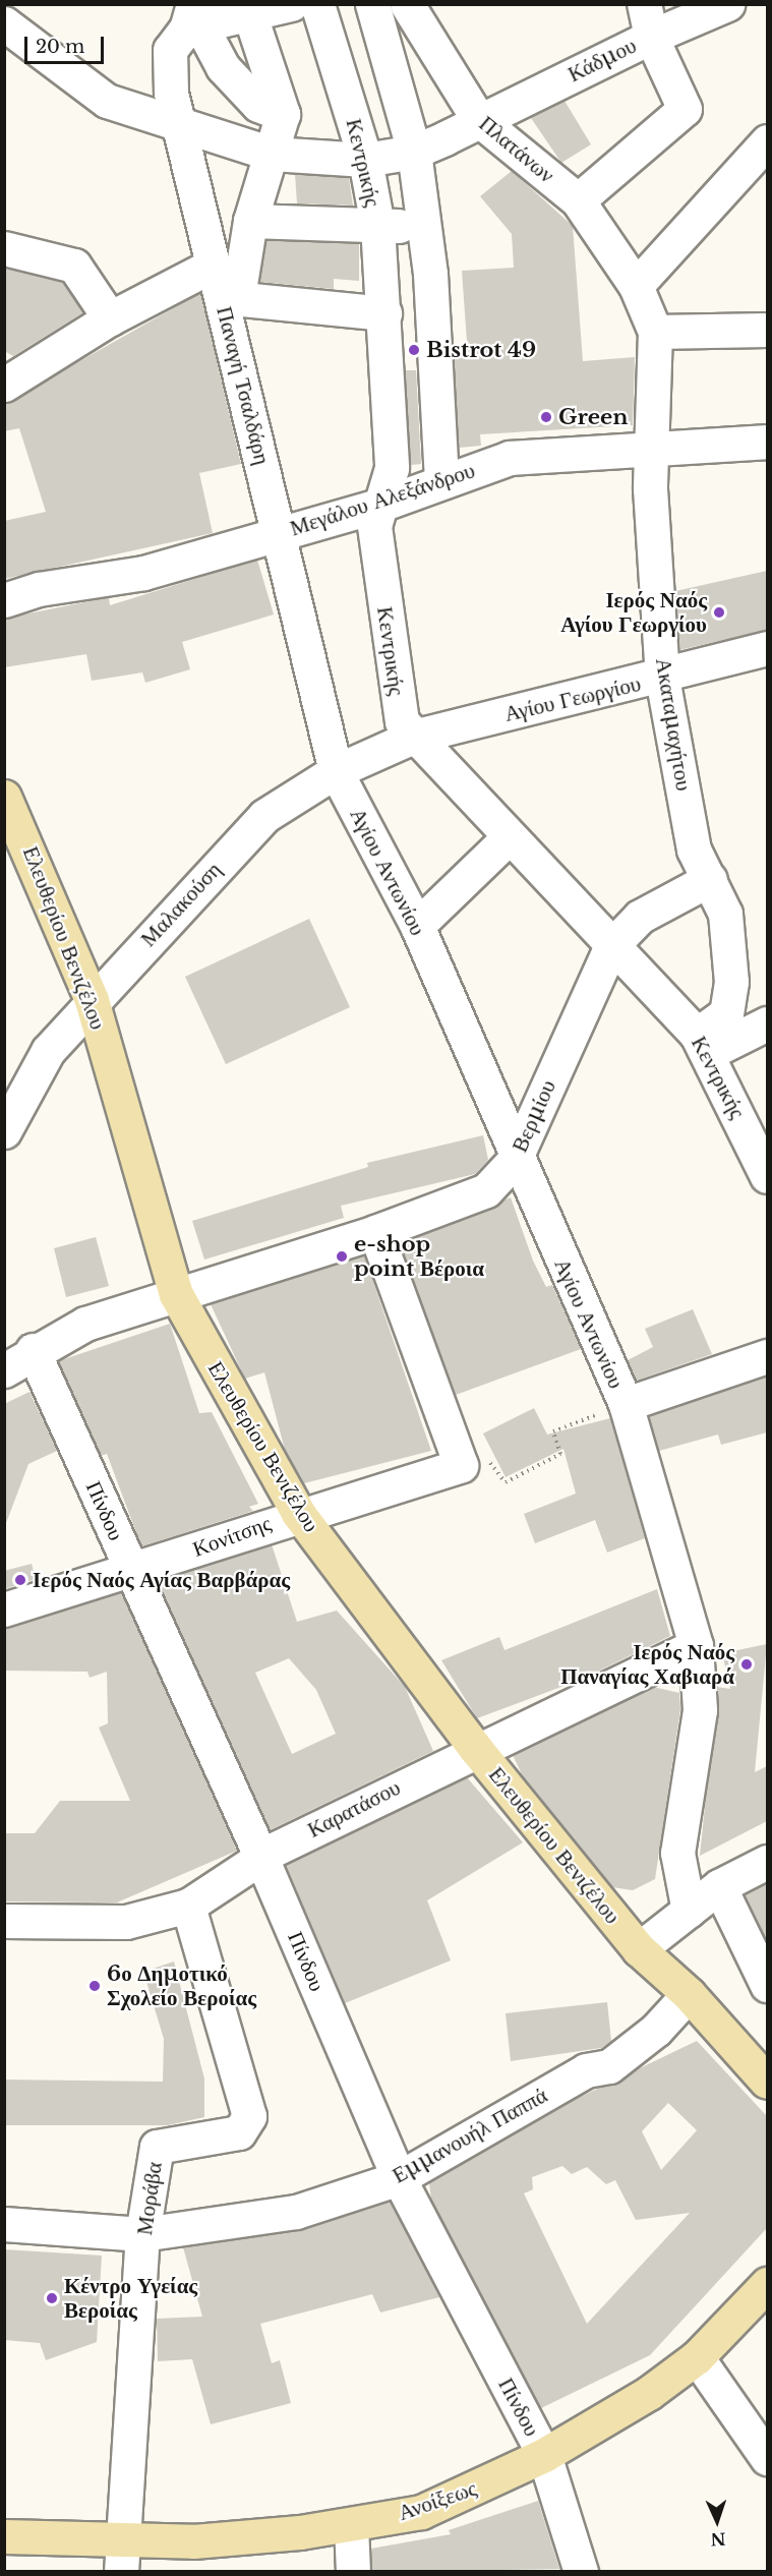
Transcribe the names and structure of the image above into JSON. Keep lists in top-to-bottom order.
{
  "streets": {
    "main road": ["Ελευθερίου Βενιζέλου", "Ανοίξεως"],
    "street": [
      "Κάδμου",
      "Πλατάνων",
      "Κεντρικής",
      "Παναγή Τσαλδάρη",
      "Μεγάλου Αλεξάνδρου",
      "Αγίου Γεωργίου",
      "Ακαταμαχήτου",
      "Αγίου Αντωνίου",
      "Μαλακούση",
      "Βερμίου",
      "Πίνδου",
      "Κονίτσης",
      "Καρατάσου",
      "Εμμανουήλ Παππά",
      "Μοράβα"
    ]
  },
  "crossings": [
    ["Κάδμου", "Πλατάνων"],
    ["Κάδμου", "Κεντρικής"],
    ["Κάδμου", "Παναγή Τσαλδάρη"],
    ["Πλατάνων", "Ακαταμαχήτου"],
    ["Κεντρικής", "Μεγάλου Αλεξάνδρου"],
    ["Κεντρικής", "Αγίου Γεωργίου"],
    ["Κεντρικής", "Ακαταμαχήτου"],
    ["Κεντρικής", "Μαλακούση"],
    ["Κεντρικής", "Βερμίου"],
    ["Παναγή Τσαλδάρη", "Μεγάλου Αλεξάνδρου"],
    ["Παναγή Τσαλδάρη", "Αγίου Αντωνίου"],
    ["Παναγή Τσαλδάρη", "Μαλακούση"],
    ["Μεγάλου Αλεξάνδρου", "Ακαταμαχήτου"],
    ["Αγίου Γεωργίου", "Ακαταμαχήτου"],
    ["Αγίου Γεωργίου", "Μαλακούση"],
    ["Ακαταμαχήτου", "Βερμίου"],
    ["Αγίου Αντωνίου", "Μαλακούση"],
    ["Αγίου Αντωνίου", "Βερμίου"],
    ["Αγίου Αντωνίου", "Καρατάσου"],
    ["Μαλακούση", "Ελευθερίου Βενιζέλου"],
    ["Ελευθερίου Βενιζέλου", "Βερμίου"],
    ["Ελευθερίου Βενιζέλου", "Κονίτσης"],
    ["Ελευθερίου Βενιζέλου", "Καρατάσου"],
    ["Ελευθερίου Βενιζέλου", "Εμμανουήλ Παππά"],
    ["Βερμίου", "Πίνδου"],
    ["Πίνδου", "Κονίτσης"],
    ["Πίνδου", "Καρατάσου"],
    ["Πίνδου", "Εμμανουήλ Παππά"],
    ["Πίνδου", "Ανοίξεως"],
    ["Καρατάσου", "Μοράβα"],
    ["Εμμανουήλ Παππά", "Μοράβα"],
    ["Μοράβα", "Ανοίξεως"]
  ],
  "places": [
    "Bistrot 49",
    "Green",
    "Ιερός Ναός Αγίου Γεωργίου",
    "e-shop point Βέροια",
    "Ιερός Ναός Αγίας Βαρβάρας",
    "Ιερός Ναός Παναγίας Χαβιαρά",
    "6ο Δημοτικό Σχολείο Βεροίας",
    "Κέντρο Υγείας Βεροίας"
  ],
  "scale_bar": "20 m",
  "north": "bottom"
}
